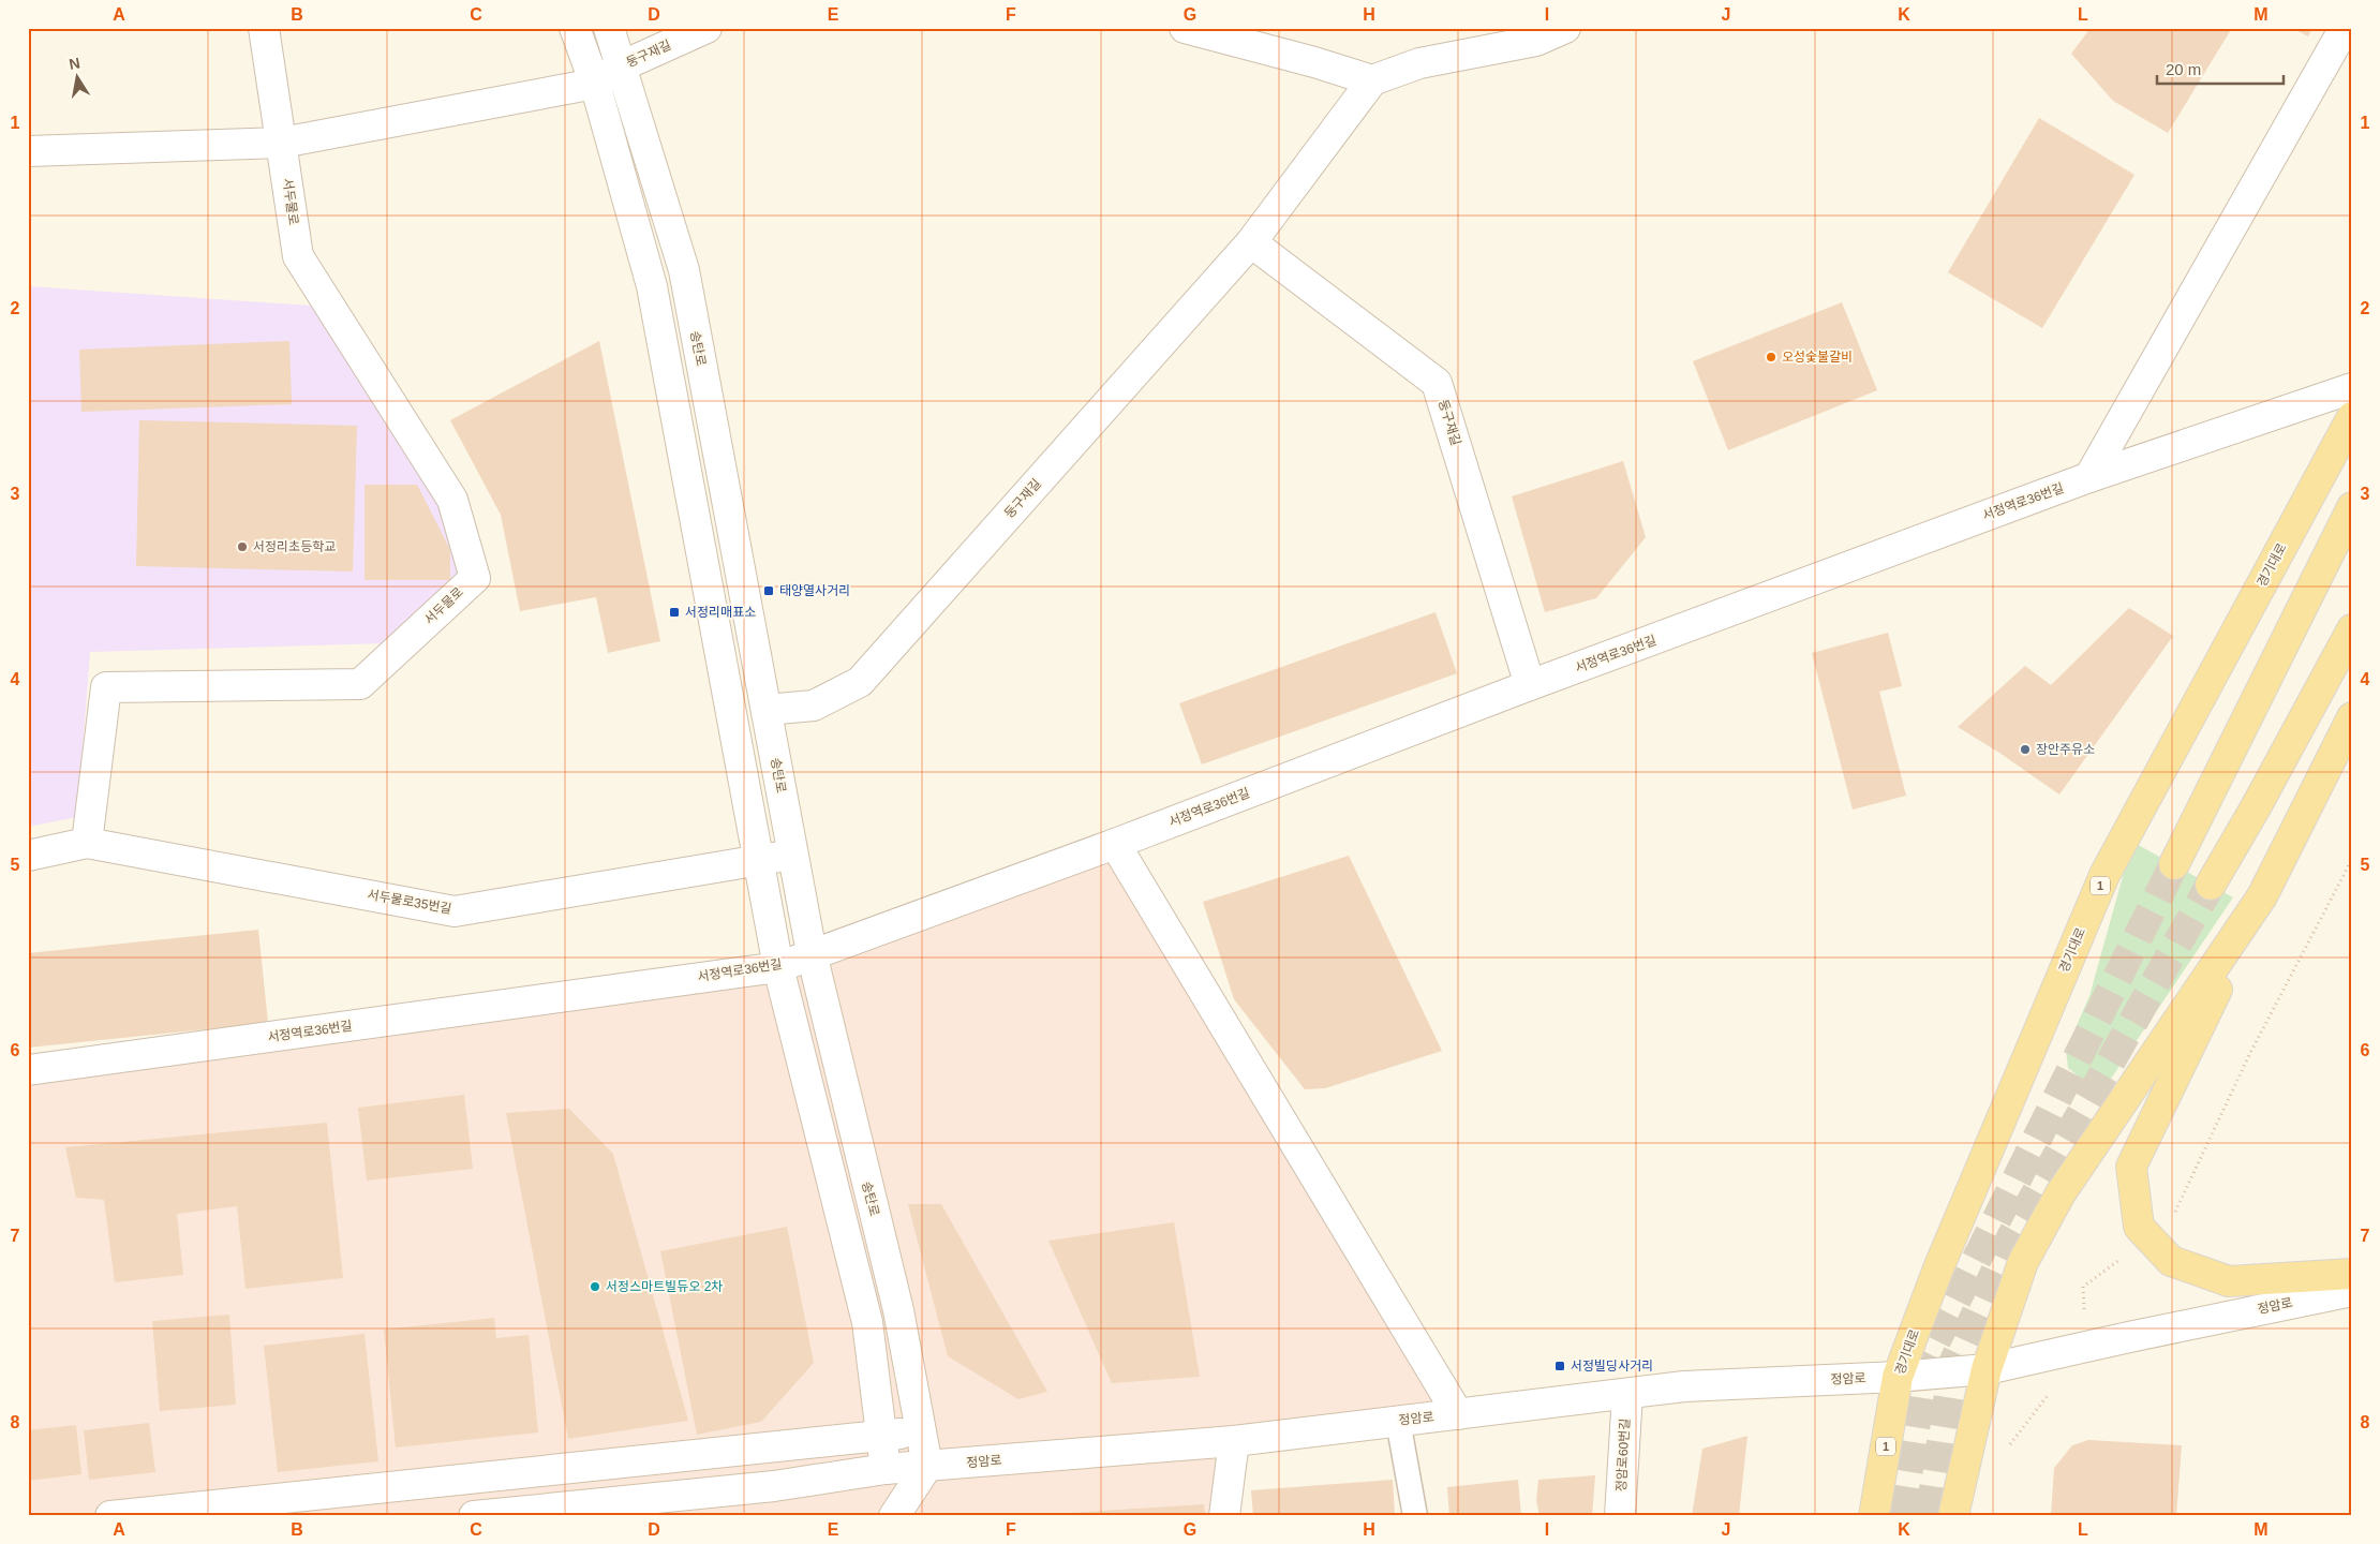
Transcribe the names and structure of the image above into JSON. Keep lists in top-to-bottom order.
{
  "streets": {
    "main road": ["경기대로", "1"],
    "street": [
      "둥구재길",
      "서두물로",
      "송탄로",
      "서정역로36번길",
      "서두물로35번길",
      "정암로",
      "정암로60번길"
    ]
  },
  "crossings": [
    ["둥구재길", "송탄로"],
    ["둥구재길", "서정역로36번길"],
    ["서두물로", "서두물로35번길"],
    ["송탄로", "서정역로36번길"],
    ["송탄로", "서두물로35번길"],
    ["송탄로", "정암로"],
    ["경기대로", "정암로"],
    ["정암로", "정암로60번길"]
  ],
  "places": {
    "other": [
      "오성숯불갈비",
      "서정리초등학교",
      "장안주유소",
      "서정스마트빌듀오 2차"
    ],
    "transit": ["태양열사거리", "서정리매표소", "서정빌딩사거리"]
  },
  "scale_bar": "20 m",
  "north": "top",
  "grid": {
    "columns": [
      "A",
      "B",
      "C",
      "D",
      "E",
      "F",
      "G",
      "H",
      "I",
      "J",
      "K",
      "L",
      "M"
    ],
    "rows": [
      "1",
      "2",
      "3",
      "4",
      "5",
      "6",
      "7",
      "8"
    ]
  }
}
